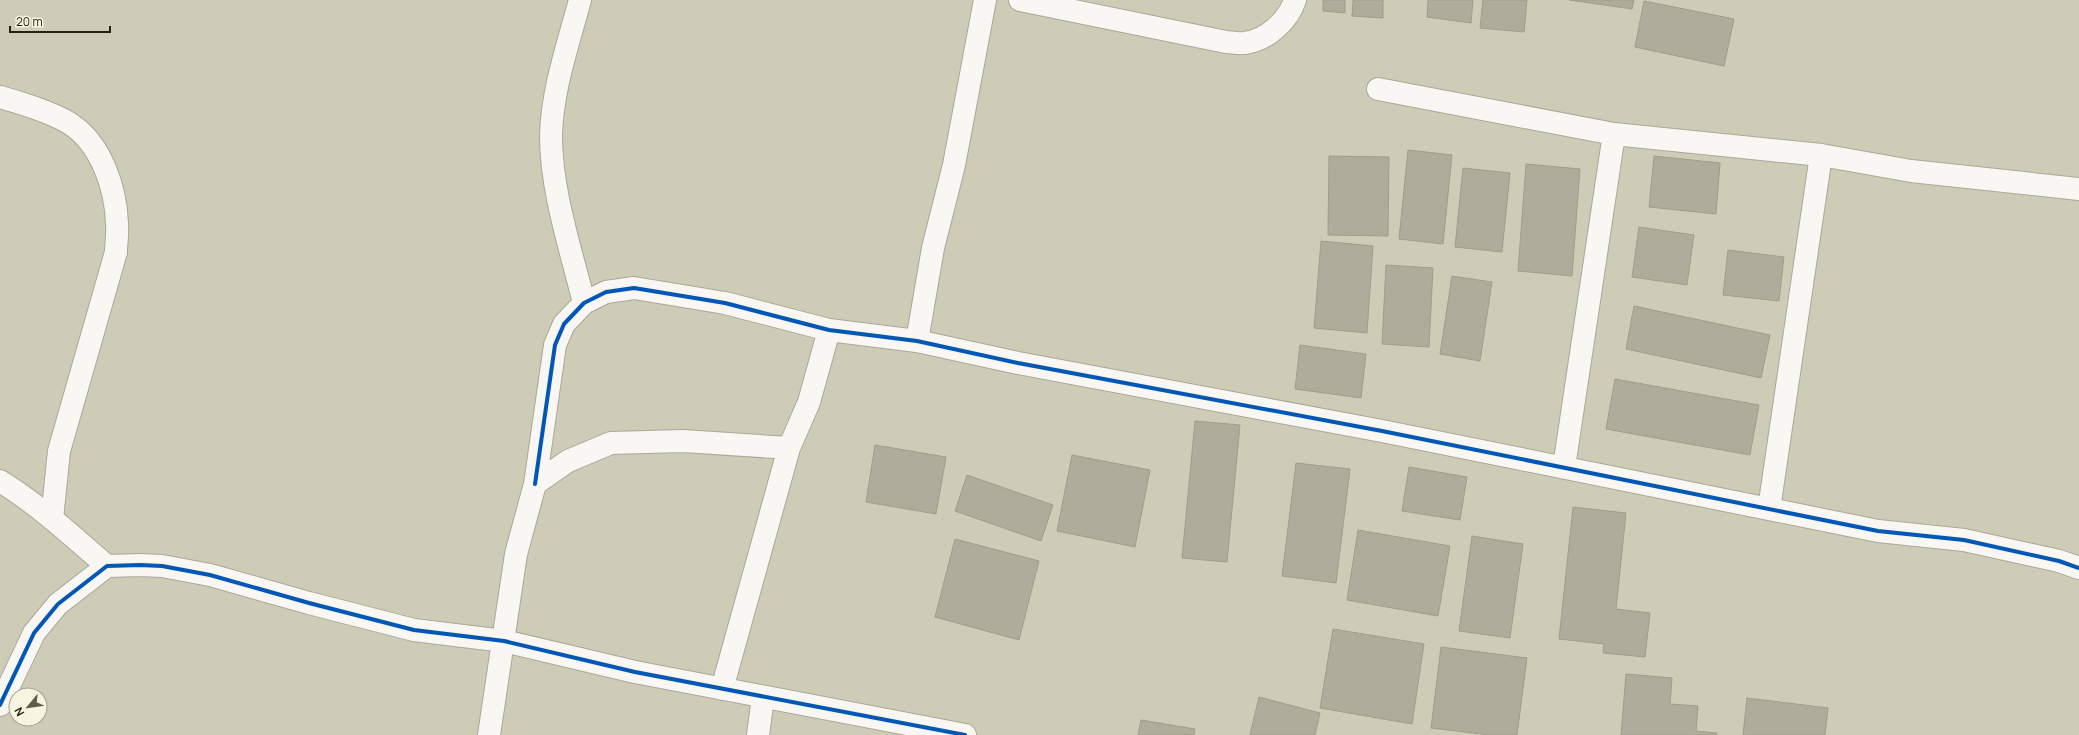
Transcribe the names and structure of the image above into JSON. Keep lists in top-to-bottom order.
{
  "scale_bar": "20 m",
  "north": "bottom left"
}
